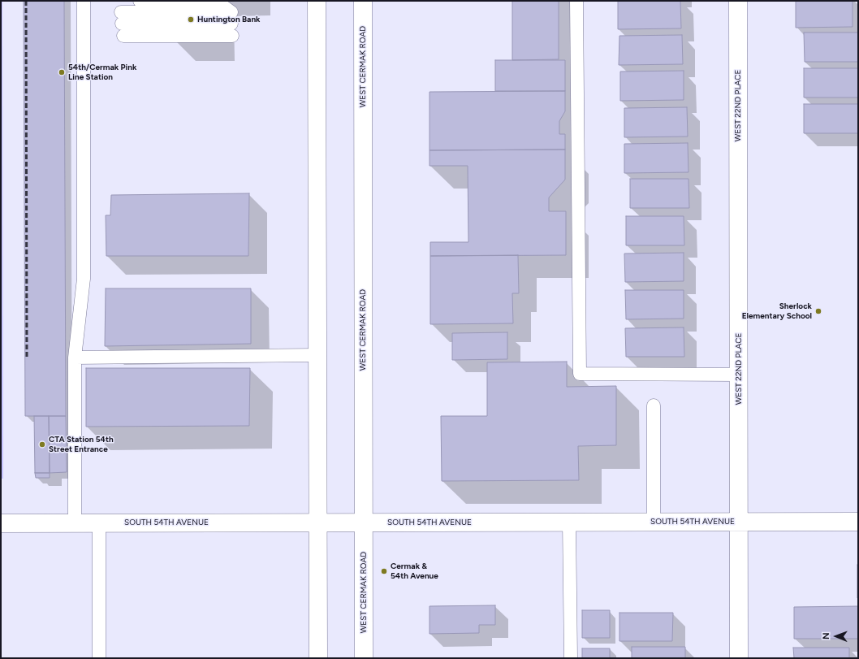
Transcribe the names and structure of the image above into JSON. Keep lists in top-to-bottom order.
{
  "streets": {
    "street": ["WEST CERMAK ROAD", "WEST 22ND PLACE", "SOUTH 54TH AVENUE"]
  },
  "crossings": [
    ["WEST CERMAK ROAD", "SOUTH 54TH AVENUE"],
    ["WEST 22ND PLACE", "SOUTH 54TH AVENUE"]
  ],
  "places": [
    "Huntington Bank",
    "54th/Cermak Pink Line Station",
    "Sherlock Elementary School",
    "CTA Station 54th Street Entrance",
    "Cermak & 54th Avenue"
  ],
  "north": "left"
}
